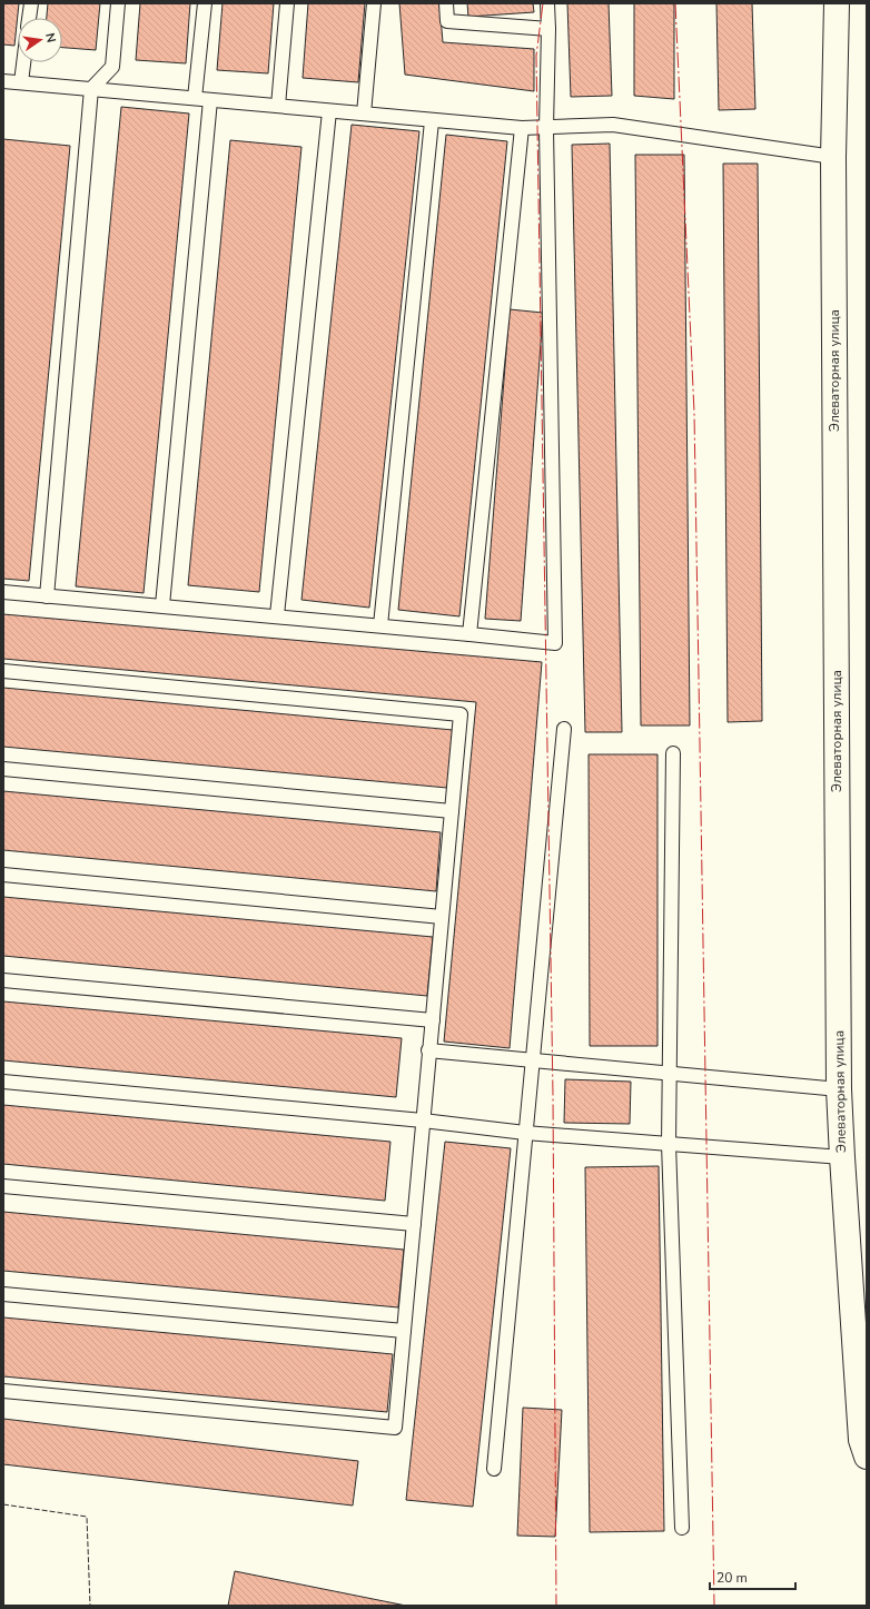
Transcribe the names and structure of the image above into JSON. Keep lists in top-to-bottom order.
{
  "streets": {
    "street": ["Элеваторная улица"]
  },
  "scale_bar": "20 m",
  "north": "right"
}
